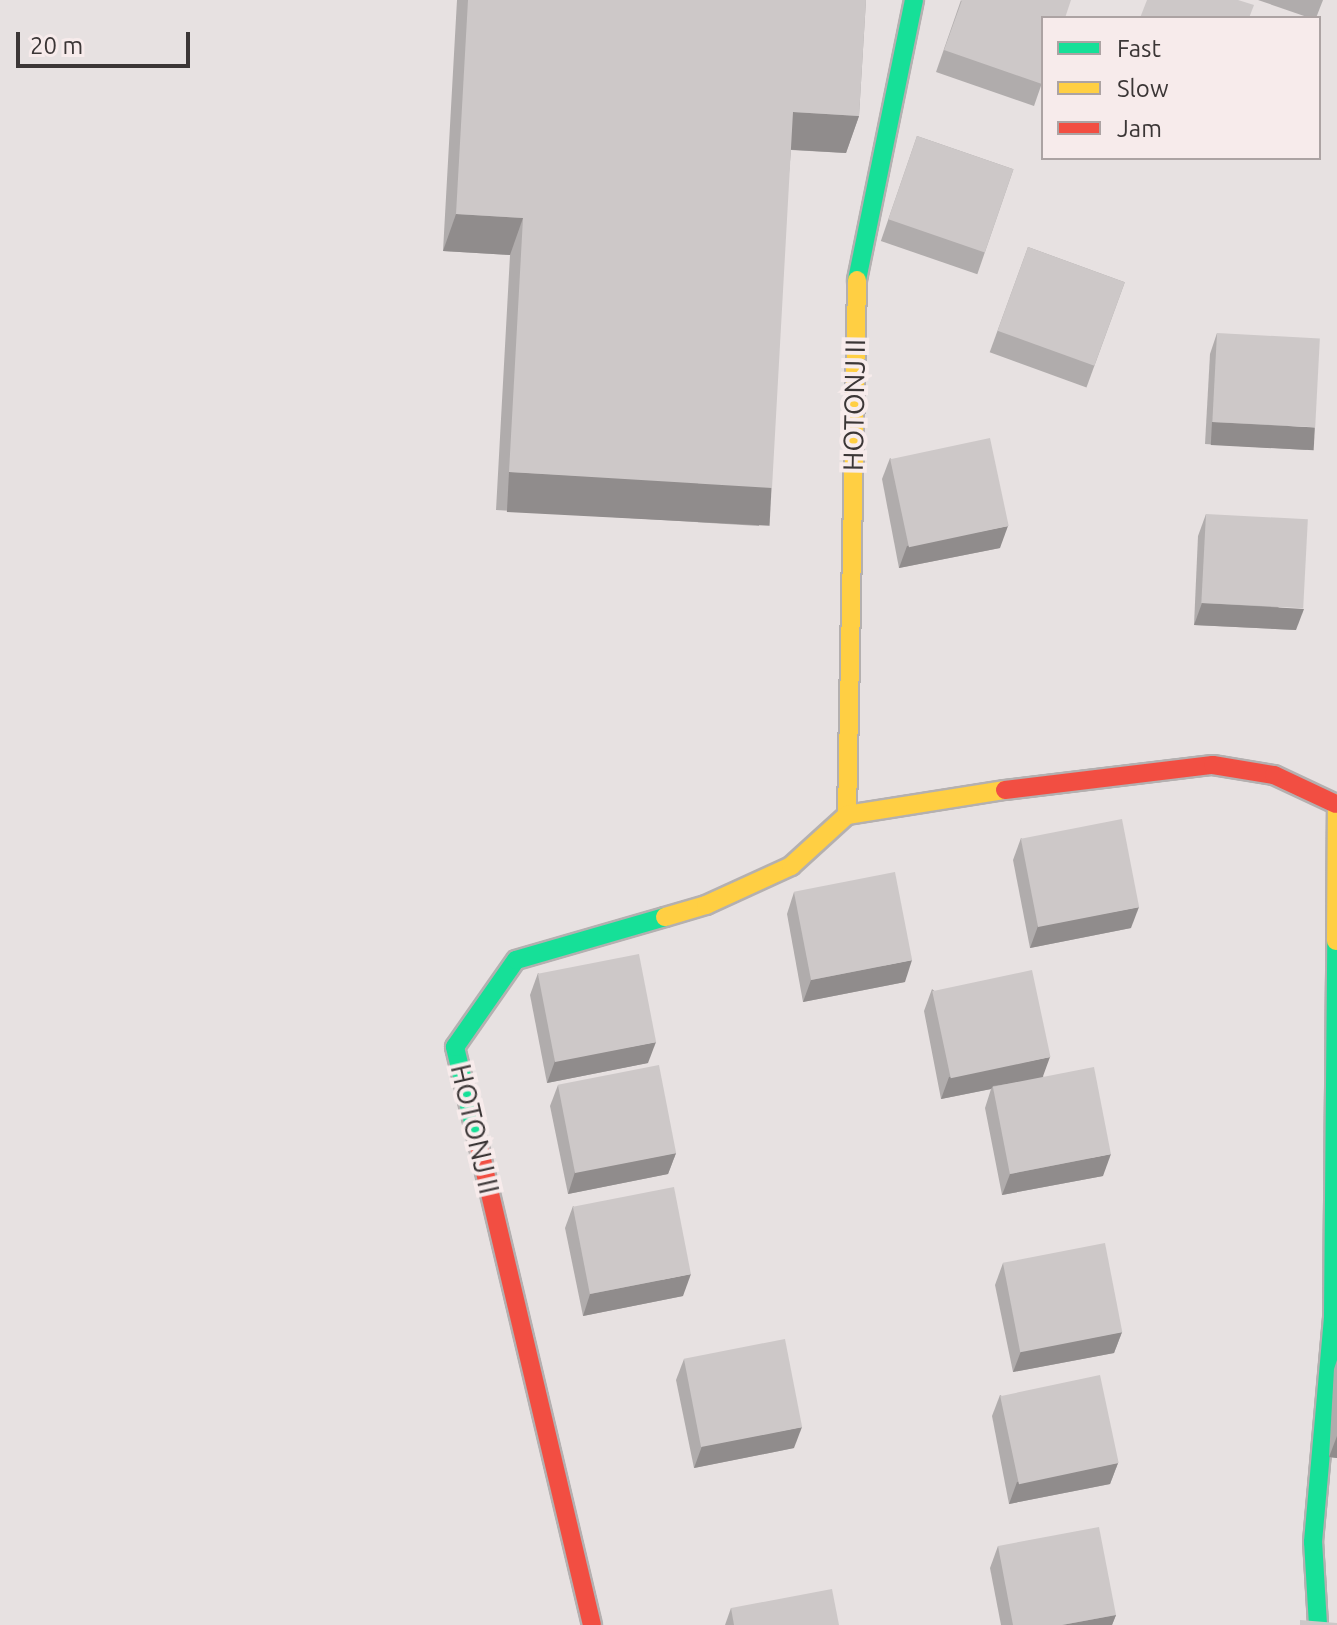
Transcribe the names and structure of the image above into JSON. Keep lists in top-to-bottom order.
{
  "streets": {
    "street": ["HOTONJ II"]
  },
  "legend": ["Fast", "Slow", "Jam"],
  "scale_bar": "20 m"
}
